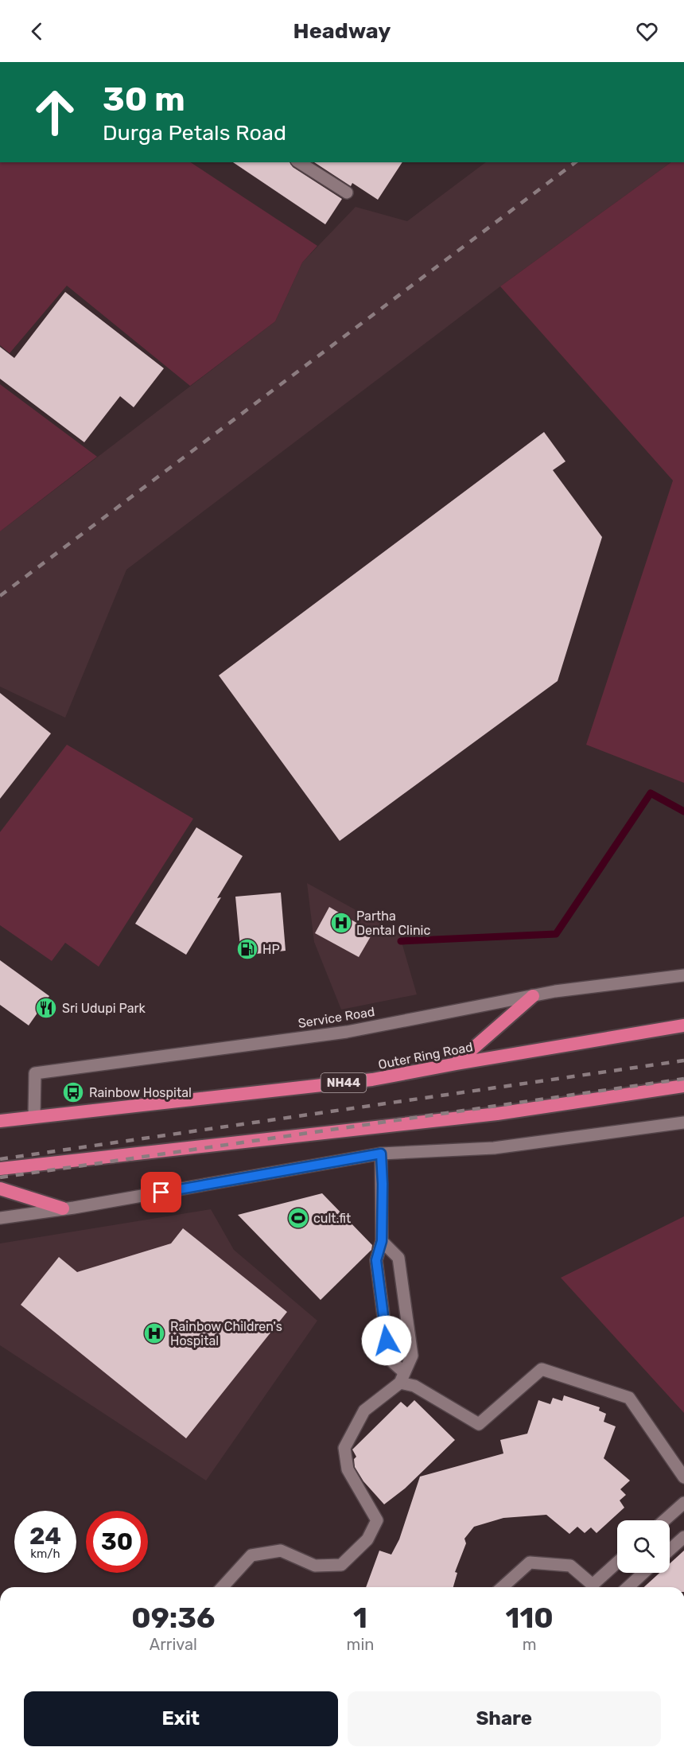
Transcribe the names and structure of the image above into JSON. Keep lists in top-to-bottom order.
{
  "streets": {
    "highway": ["Outer Ring Road", "NH44"],
    "street": ["Service Road"]
  },
  "crossings": [
    ["Service Road", "Outer Ring Road"]
  ],
  "places": {
    "hospital": ["Partha Dental Clinic", "Rainbow Children's Hospital"],
    "fuel station": ["HP"],
    "restaurant": ["Sri Udupi Park"],
    "bus stop": ["Rainbow Hospital"],
    "sports": ["cult.fit"]
  },
  "page": {
    "header": "Headway",
    "turn": ["30 m", "Durga Petals Road"],
    "speed": "24 km/h",
    "limit": "30",
    "eta": [
      "09:36",
      "Arrival",
      "1",
      "min",
      "110",
      "m"
    ],
    "buttons": ["Exit", "Share"]
  }
}
